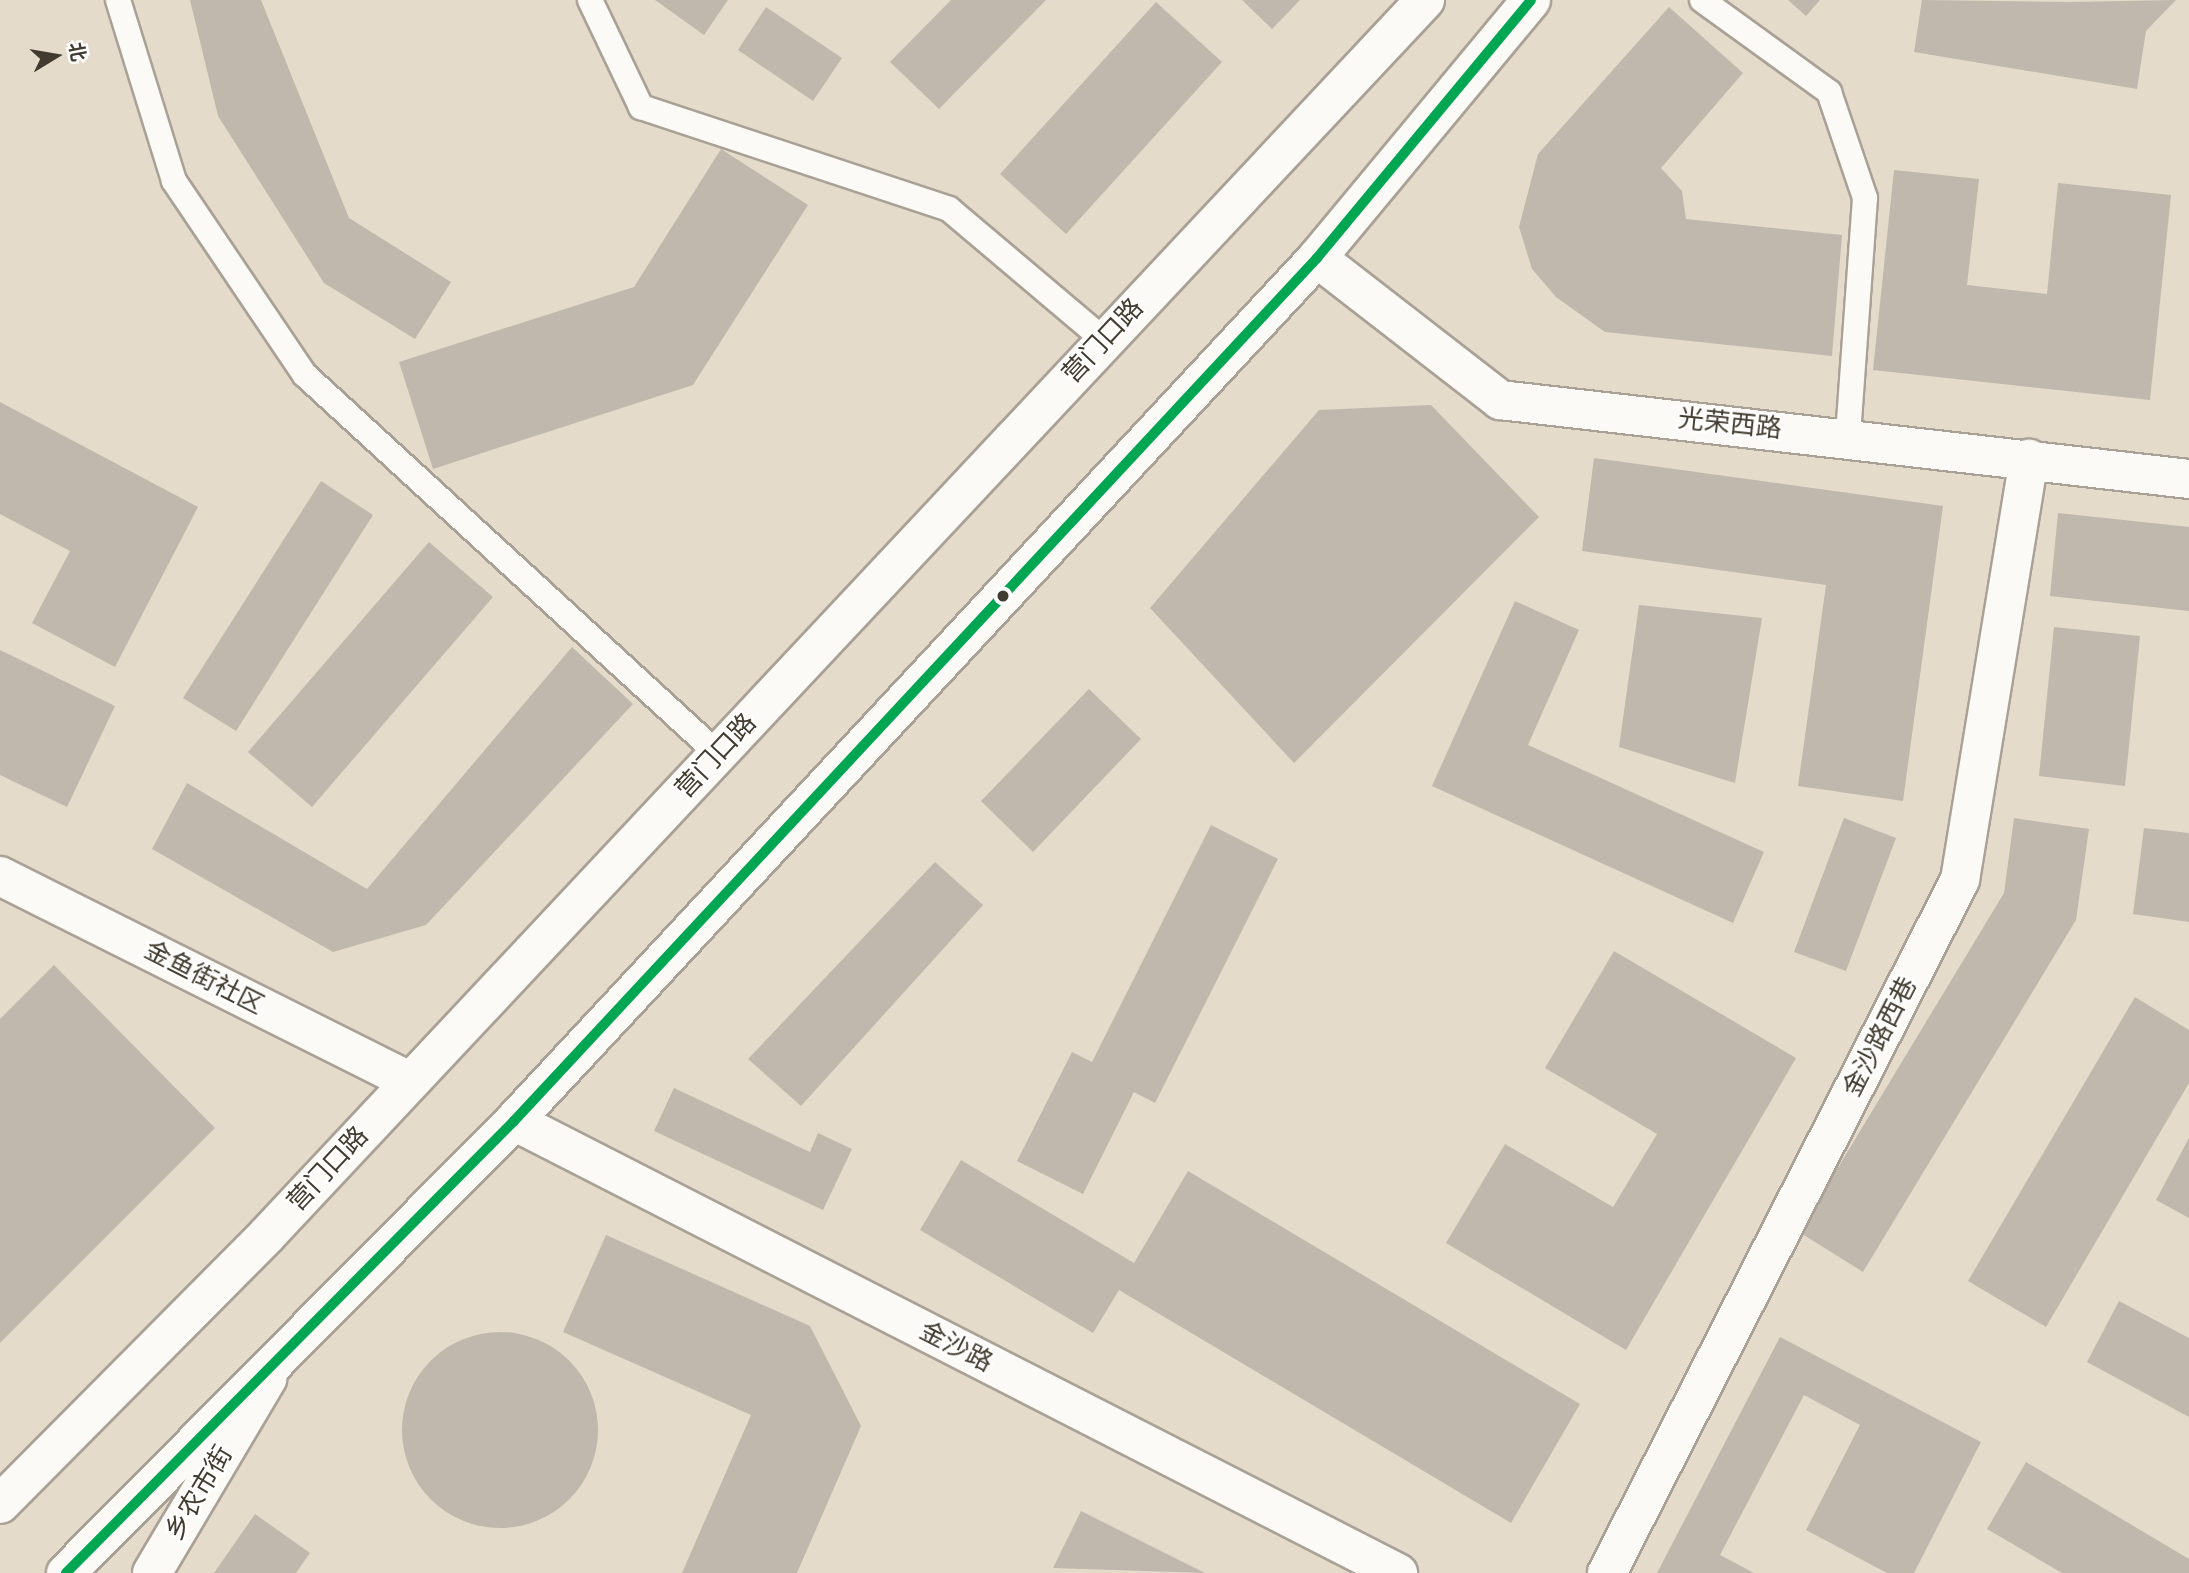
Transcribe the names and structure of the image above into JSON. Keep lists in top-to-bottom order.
{
  "streets": {
    "main road": [
      "营门口路",
      "光荣西路",
      "金鱼街社区",
      "金沙路西巷",
      "金沙路",
      "乡农市街"
    ]
  },
  "crossings": [
    ["营门口路", "金鱼街社区"],
    ["光荣西路", "金沙路西巷"]
  ],
  "north": "right"
}
